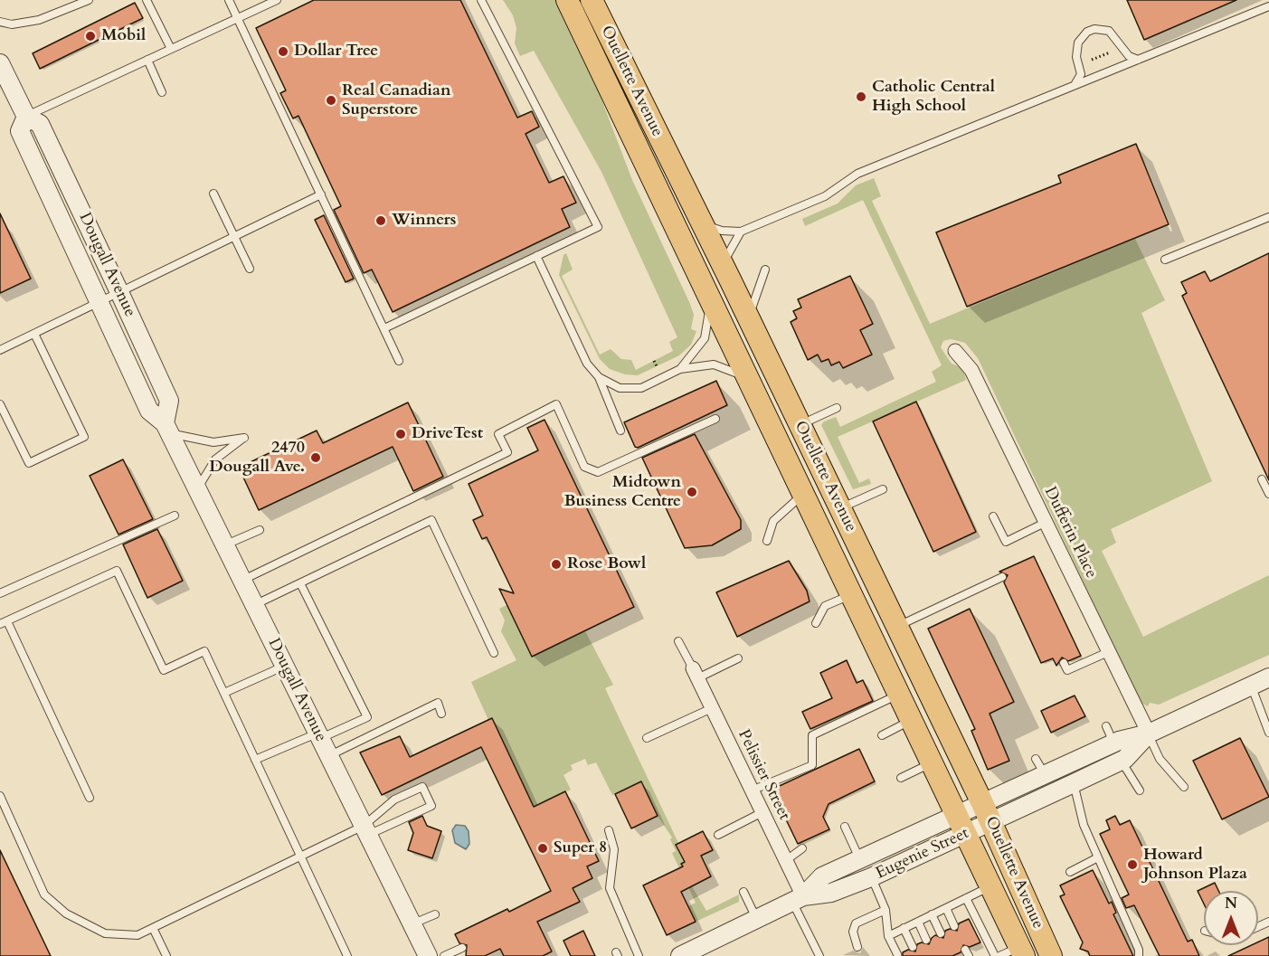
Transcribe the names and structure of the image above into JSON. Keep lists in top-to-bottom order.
{
  "streets": {
    "main road": ["Ouellette Avenue"],
    "street": [
      "Dougall Avenue",
      "Dufferin Place",
      "Pelissier Street",
      "Eugenie Street"
    ]
  },
  "crossings": [
    ["Ouellette Avenue", "Eugenie Street"],
    ["Dufferin Place", "Eugenie Street"],
    ["Pelissier Street", "Eugenie Street"]
  ],
  "places": [
    "Mobil",
    "Dollar Tree",
    "Catholic Central High School",
    "Real Canadian Superstore",
    "Winners",
    "DriveTest",
    "2470 Dougall Ave.",
    "Midtown Business Centre",
    "Rose Bowl",
    "Super 8",
    "Howard Johnson Plaza"
  ],
  "north": "top"
}
